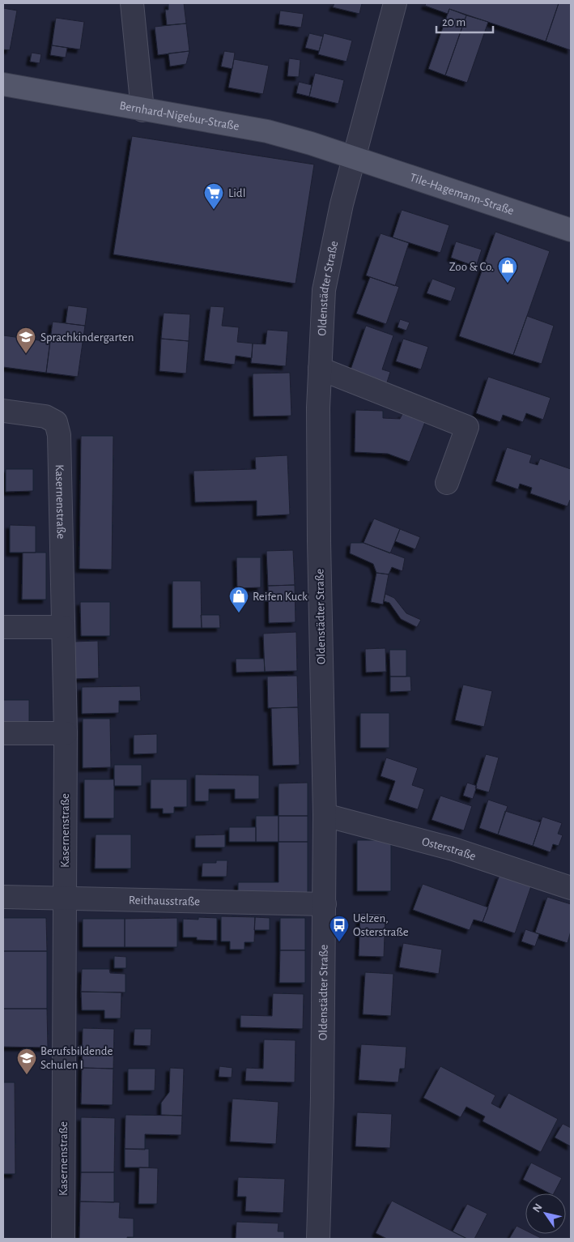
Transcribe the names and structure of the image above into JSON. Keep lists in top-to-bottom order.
{
  "streets": {
    "main road": ["Bernhard-Nigebur-Straße", "Tile-Hagemann-Straße"],
    "street": [
      "Oldenstädter Straße",
      "Kasernenstraße",
      "Osterstraße",
      "Reithausstraße"
    ]
  },
  "crossings": [
    ["Bernhard-Nigebur-Straße", "Tile-Hagemann-Straße"],
    ["Bernhard-Nigebur-Straße", "Oldenstädter Straße"],
    ["Tile-Hagemann-Straße", "Oldenstädter Straße"],
    ["Oldenstädter Straße", "Osterstraße"],
    ["Oldenstädter Straße", "Reithausstraße"],
    ["Kasernenstraße", "Reithausstraße"]
  ],
  "places": {
    "supermarket": ["Lidl"],
    "shop": ["Zoo & Co.", "Reifen Kuck"],
    "school or university": ["Sprachkindergarten", "Berufsbildende Schulen I"],
    "bus stop": ["Uelzen, Osterstraße"]
  },
  "scale_bar": "20 m",
  "north": "top left"
}
